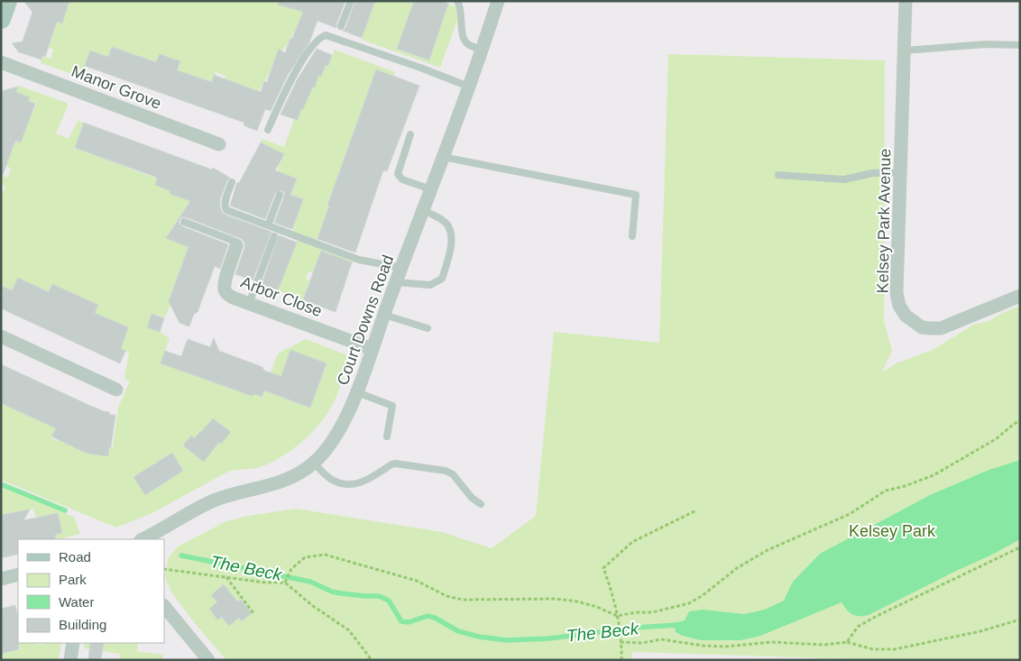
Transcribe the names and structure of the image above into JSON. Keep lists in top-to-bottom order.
{
  "streets": {
    "street": [
      "Manor Grove",
      "Kelsey Park Avenue",
      "Arbor Close",
      "Court Downs Road"
    ]
  },
  "crossings": [
    ["Arbor Close", "Court Downs Road"]
  ],
  "water": ["The Beck"],
  "parks": ["Kelsey Park"],
  "legend": [
    "Road",
    "Park",
    "Water",
    "Building"
  ]
}
